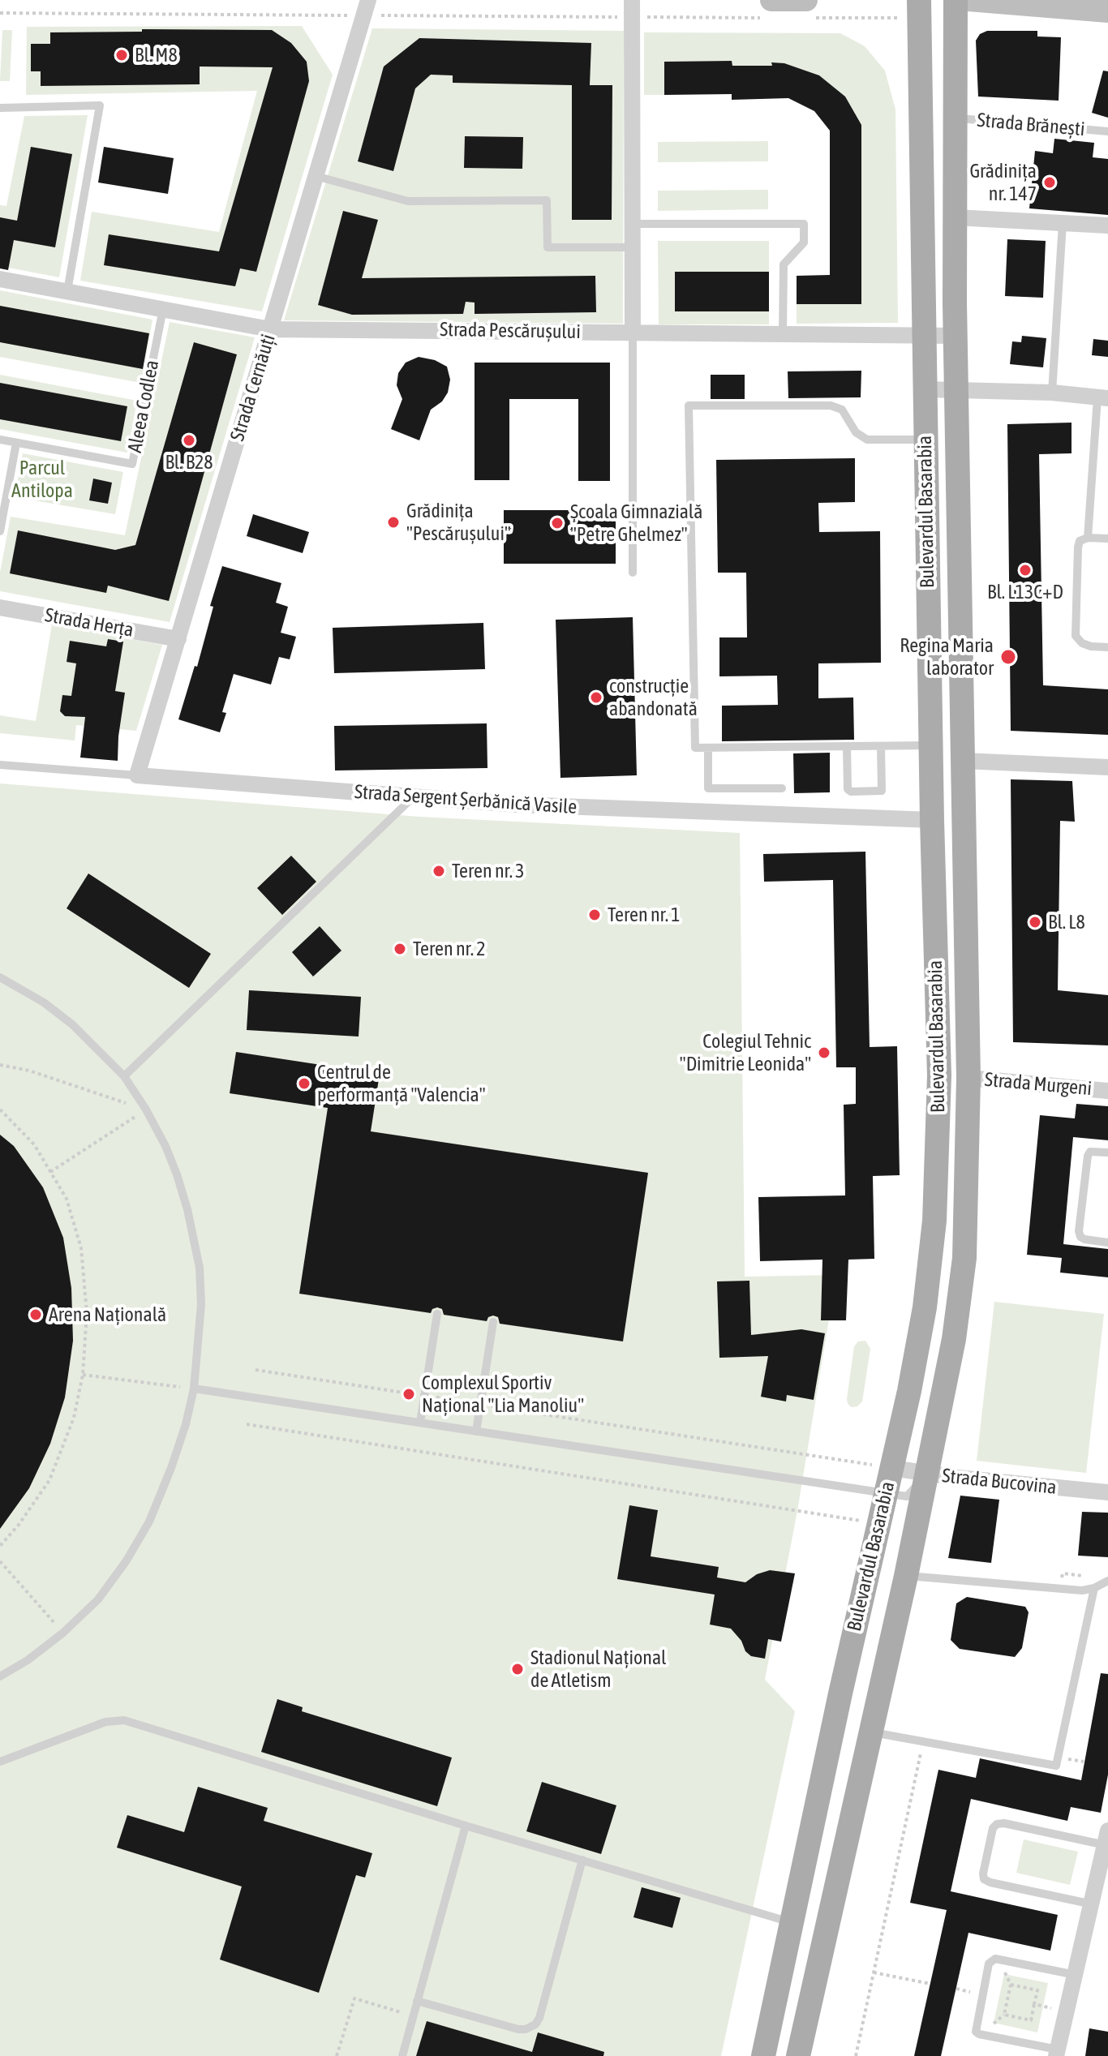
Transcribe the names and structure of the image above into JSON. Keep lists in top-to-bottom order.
{
  "streets": {
    "main road": ["Bulevardul Basarabia"],
    "street": [
      "Strada Pescărușului",
      "Strada Cernăuți",
      "Strada Herța",
      "Strada Sergent Șerbănică Vasile",
      "Strada Murgeni",
      "Strada Bucovina"
    ],
    "lane": ["Strada Brănești", "Aleea Codlea"]
  },
  "crossings": [
    ["Strada Brănești", "Bulevardul Basarabia"],
    ["Strada Pescărușului", "Strada Cernăuți"],
    ["Strada Pescărușului", "Aleea Codlea"],
    ["Strada Pescărușului", "Bulevardul Basarabia"],
    ["Strada Cernăuți", "Strada Herța"],
    ["Strada Cernăuți", "Strada Sergent Șerbănică Vasile"],
    ["Bulevardul Basarabia", "Strada Sergent Șerbănică Vasile"],
    ["Bulevardul Basarabia", "Strada Murgeni"],
    ["Bulevardul Basarabia", "Strada Bucovina"]
  ],
  "parks": ["Parcul Antilopa"],
  "places": [
    "Bl. M8",
    "Grădinița nr. 147",
    "Bl. B28",
    "Grădinița \"Pescărușului\"",
    "Școala Gimnazială \"Petre Ghelmez\"",
    "Bl. L13C+D",
    "Regina Maria laborator",
    "construcție abandonată",
    "Teren nr. 3",
    "Teren nr. 1",
    "Bl. L8",
    "Teren nr. 2",
    "Colegiul Tehnic \"Dimitrie Leonida\"",
    "Centrul de performanță \"Valencia\"",
    "Arena Națională",
    "Complexul Sportiv Național \"Lia Manoliu\"",
    "Stadionul Național de Atletism"
  ]
}
